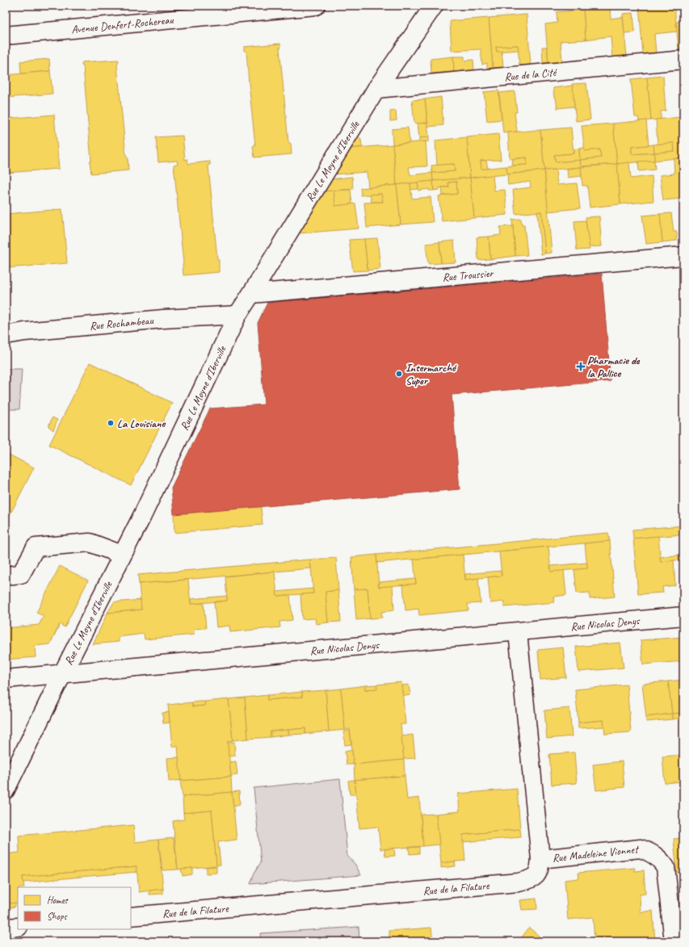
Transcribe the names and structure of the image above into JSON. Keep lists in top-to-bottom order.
{
  "streets": {
    "street": [
      "Avenue Denfert-Rochereau",
      "Rue de la Cité",
      "Rue Le Moyne d'Iberville",
      "Rue Troussier",
      "Rue Rochambeau",
      "Rue Nicolas Denys",
      "Rue Madeleine Vionnet",
      "Rue de la Filature"
    ]
  },
  "crossings": [
    ["Rue de la Cité", "Rue Le Moyne d'Iberville"],
    ["Rue Le Moyne d'Iberville", "Rue Troussier"],
    ["Rue Le Moyne d'Iberville", "Rue Rochambeau"],
    ["Rue Le Moyne d'Iberville", "Rue Nicolas Denys"],
    ["Rue Nicolas Denys", "Rue de la Filature"],
    ["Rue Madeleine Vionnet", "Rue de la Filature"]
  ],
  "places": {
    "health": ["Pharmacie de la Pallice"],
    "other": ["Intermarché Super", "La Louisiane"]
  },
  "legend": ["Homes", "Shops"]
}
